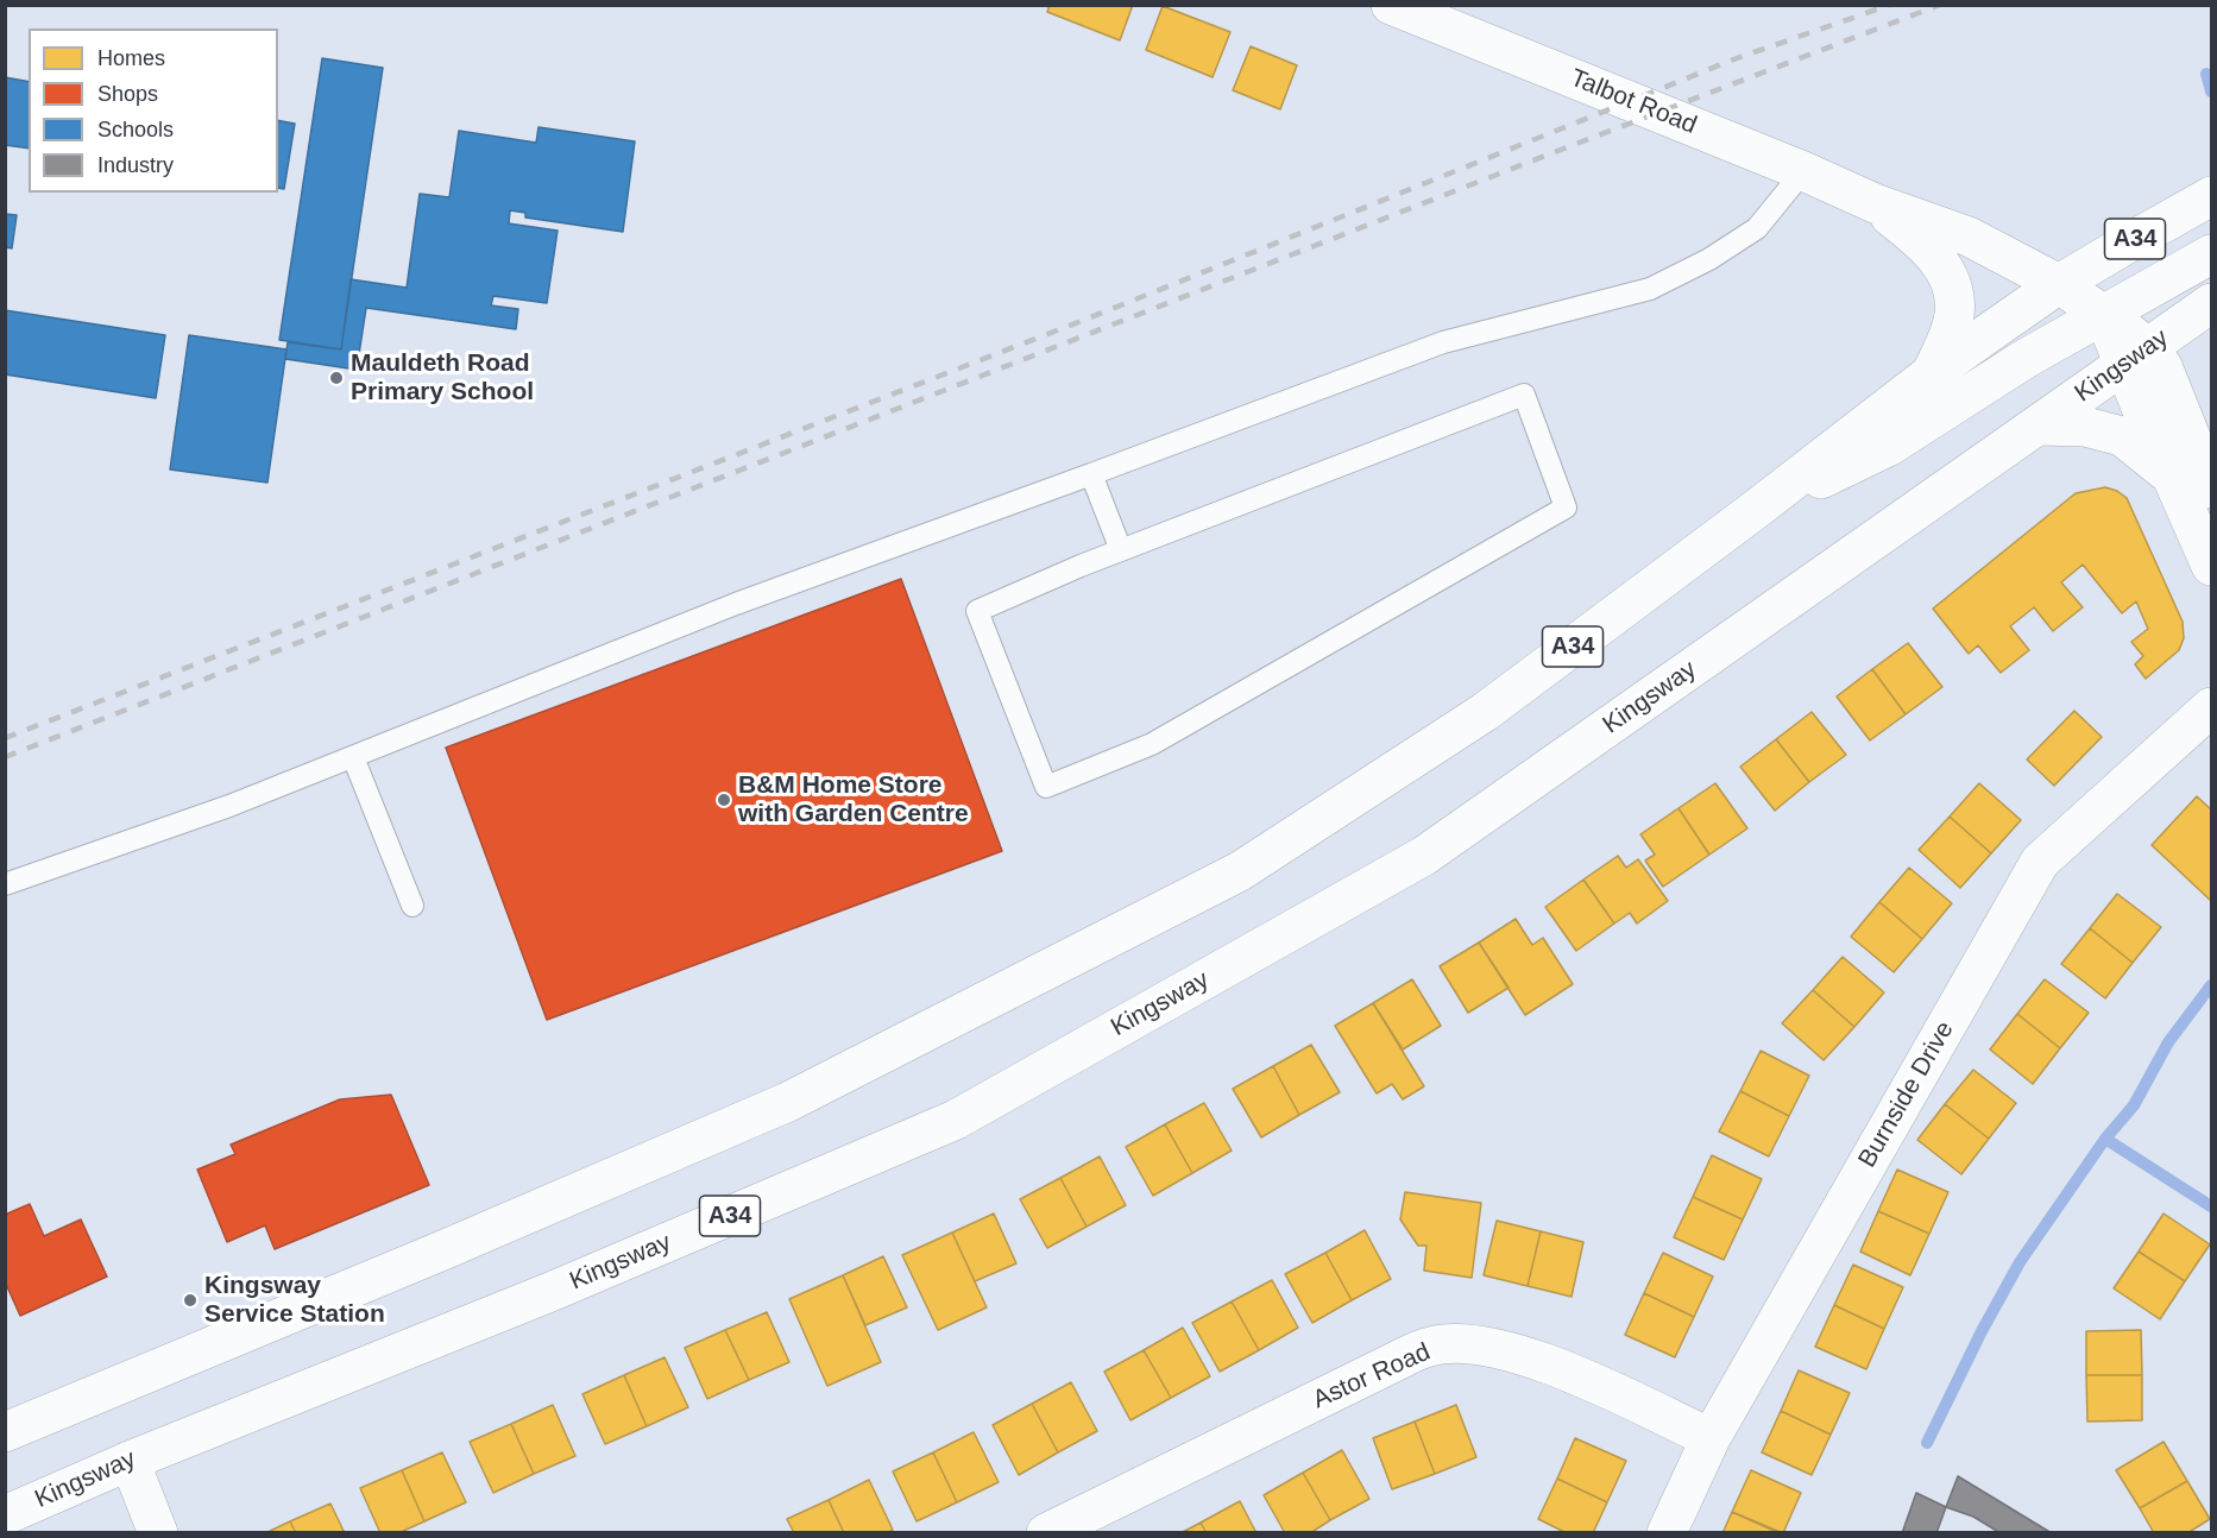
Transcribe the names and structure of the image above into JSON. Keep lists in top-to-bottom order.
{
  "streets": {
    "main road": [
      "Talbot Road",
      "A34",
      "Kingsway",
      "Burnside Drive",
      "Astor Road"
    ]
  },
  "crossings": [
    ["Talbot Road", "Kingsway"],
    ["Burnside Drive", "Astor Road"]
  ],
  "places": ["Mauldeth Road Primary School", "B&M Home Store with Garden Centre", "Kingsway Service Station"],
  "legend": [
    "Homes",
    "Shops",
    "Schools",
    "Industry"
  ]
}
